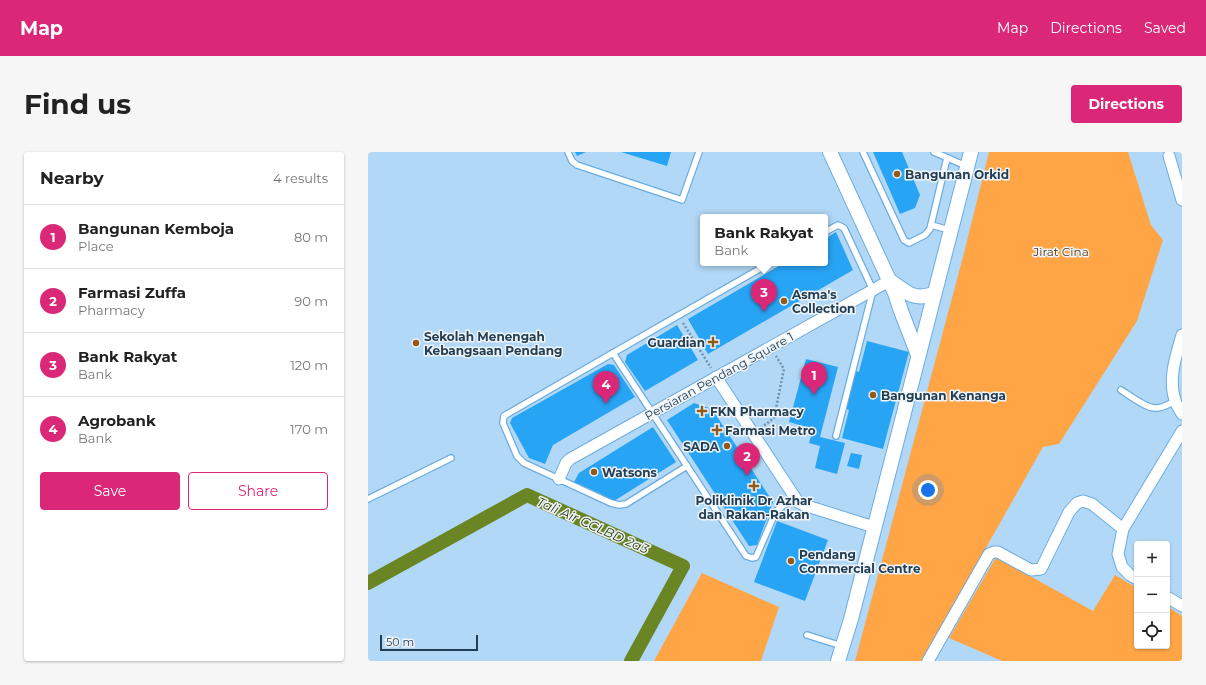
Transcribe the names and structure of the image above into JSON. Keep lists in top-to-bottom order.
{
  "streets": {
    "street": ["Persiaran Pendang Square 1"]
  },
  "water": ["Tali Air CCLBD 2a3"],
  "parks": ["Jirat Cina"],
  "places": {
    "other": [
      "Bangunan Orkid",
      "Asma's Collection",
      "Sekolah Menengah Kebangsaan Pendang",
      "Bangunan Kenanga",
      "SADA",
      "Watsons",
      "Pendang Commercial Centre"
    ],
    "health": [
      "Guardian",
      "FKN Pharmacy",
      "Farmasi Metro",
      "Poliklinik Dr Azhar dan Rakan-Rakan"
    ]
  },
  "scale_bar": "50 m",
  "page": {
    "header": "Map",
    "nav": ["Map", "Directions", "Saved"],
    "buttons": [
      "Directions",
      ["Save", "Share"]
    ],
    "title": "Find us",
    "heading": ["Nearby", "4 results"],
    "list": [
      {
        "mark": "1",
        "name": "Bangunan Kemboja",
        "note": "Place",
        "value": "80 m"
      },
      {
        "mark": "2",
        "name": "Farmasi Zuffa",
        "note": "Pharmacy",
        "value": "90 m"
      },
      {
        "mark": "3",
        "name": "Bank Rakyat",
        "note": "Bank",
        "value": "120 m"
      },
      {
        "mark": "4",
        "name": "Agrobank",
        "note": "Bank",
        "value": "170 m"
      }
    ],
    "popup": ["Bank Rakyat", "Bank"],
    "pins": [
      "3",
      "1",
      "4",
      "2"
    ],
    "map_buttons": ["+", "−"],
    "scale": "50 m"
  }
}
